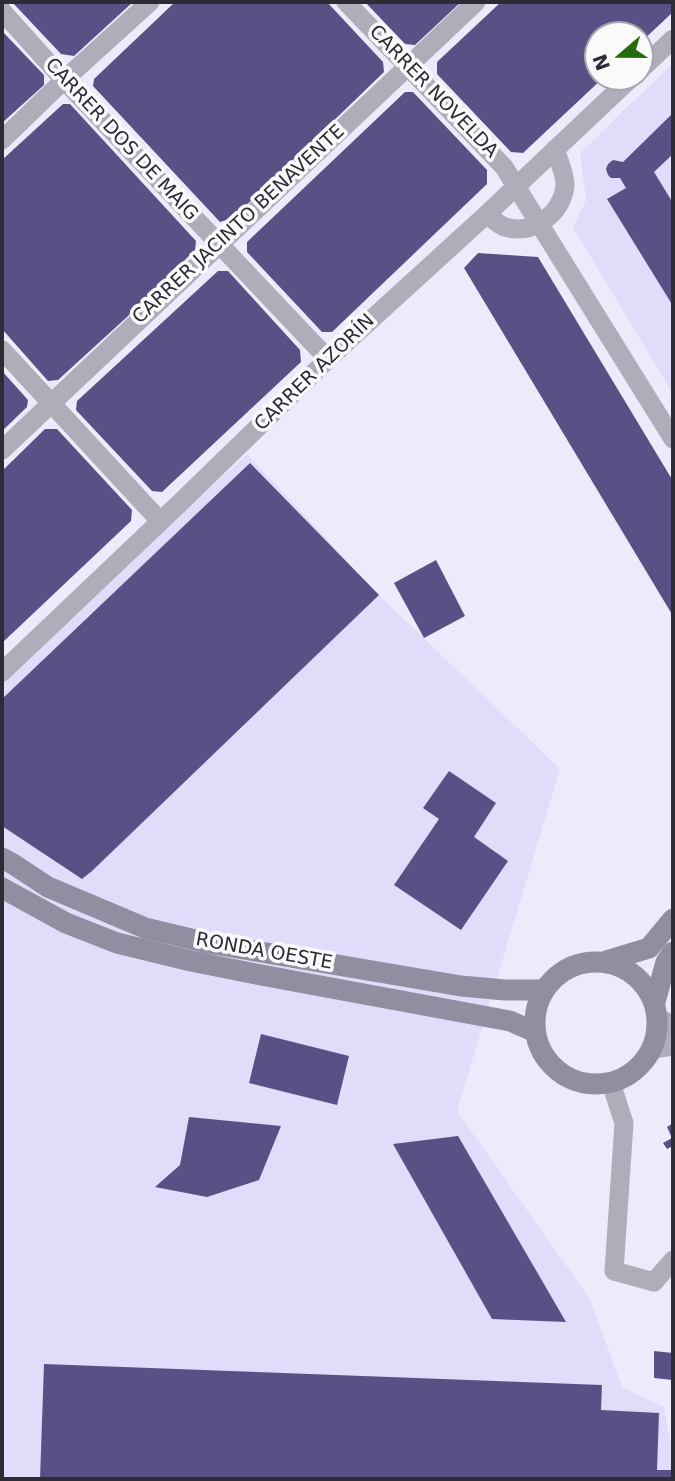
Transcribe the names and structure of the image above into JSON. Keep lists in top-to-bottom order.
{
  "streets": {
    "main road": ["RONDA OESTE"],
    "street": [
      "CARRER NOVELDA",
      "CARRER DOS DE MAIG",
      "CARRER JACINTO BENAVENTE",
      "CARRER AZORÍN"
    ]
  },
  "crossings": [
    ["CARRER NOVELDA", "CARRER JACINTO BENAVENTE"],
    ["CARRER NOVELDA", "CARRER AZORÍN"],
    ["CARRER DOS DE MAIG", "CARRER JACINTO BENAVENTE"],
    ["CARRER DOS DE MAIG", "CARRER AZORÍN"]
  ],
  "north": "left"
}
